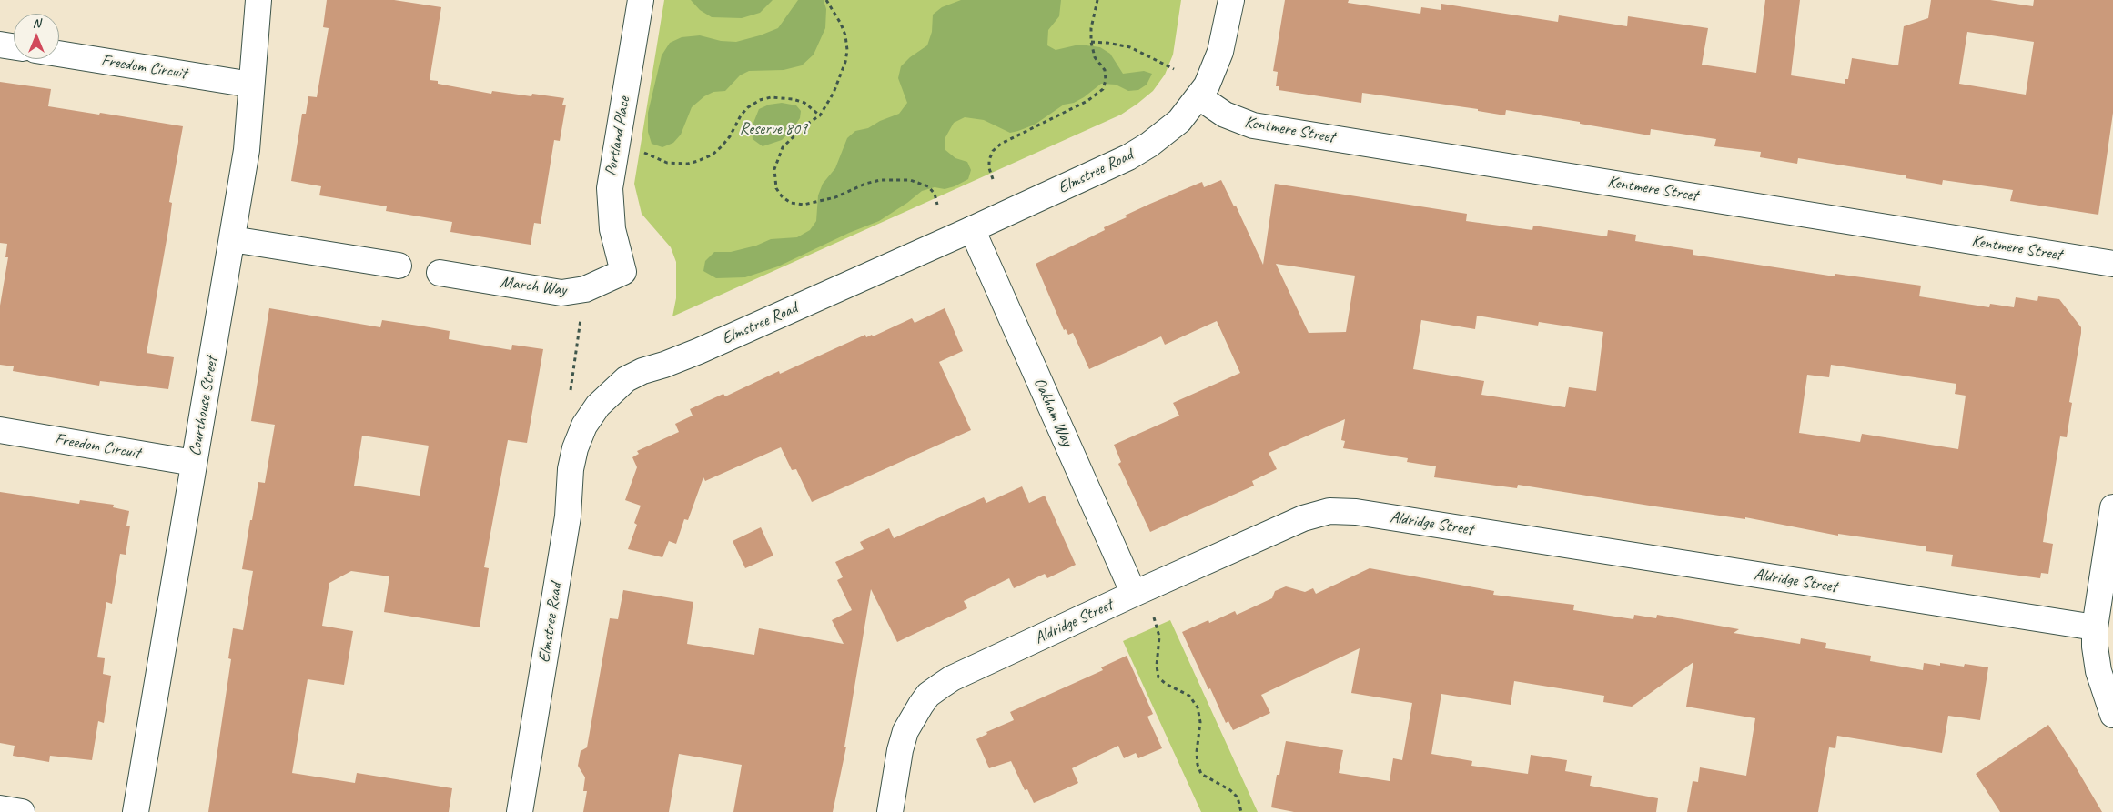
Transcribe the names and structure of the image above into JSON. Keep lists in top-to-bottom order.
{
  "streets": {
    "street": [
      "Freedom Circuit",
      "Kentmere Street",
      "Portland Place",
      "Elmstree Road",
      "March Way",
      "Courthouse Street",
      "Oakham Way",
      "Aldridge Street"
    ]
  },
  "crossings": [
    ["Freedom Circuit", "Courthouse Street"],
    ["Kentmere Street", "Elmstree Road"],
    ["Portland Place", "March Way"],
    ["Elmstree Road", "Oakham Way"],
    ["Oakham Way", "Aldridge Street"]
  ],
  "parks": ["Reserve 809"],
  "north": "top"
}
